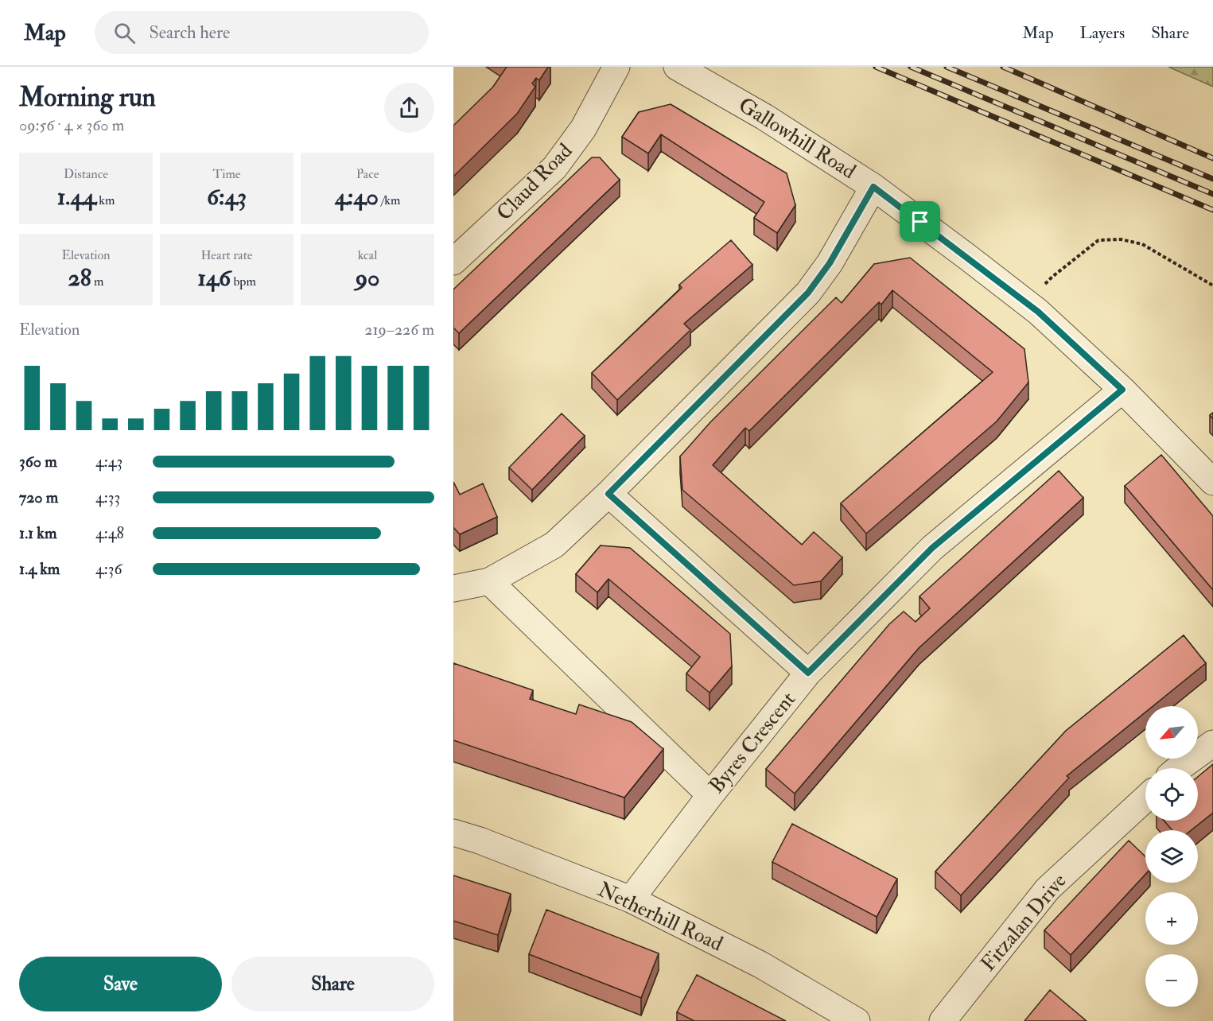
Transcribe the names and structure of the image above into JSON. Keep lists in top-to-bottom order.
{
  "streets": {
    "street": [
      "Gallowhill Road",
      "Claud Road",
      "Byres Crescent",
      "Netherhill Road",
      "Fitzalan Drive"
    ]
  },
  "crossings": [
    ["Gallowhill Road", "Byres Crescent"],
    ["Byres Crescent", "Netherhill Road"]
  ],
  "north": "bottom left",
  "page": {
    "header": "Map",
    "search": "Search here",
    "nav": ["Map", "Layers", "Share"],
    "heading": ["Morning run", "09:56 · 4 × 360 m"],
    "stats": [
      ["Distance", "1.44 km"],
      ["Time", "6:43"],
      ["Pace", "4:40 /km"],
      ["Elevation", "28 m"],
      ["Heart rate", "146 bpm"],
      ["kcal", "90"]
    ],
    "chart": ["Elevation", "219–226 m"],
    "list": [
      {
        "name": "360 m",
        "note": "4:43"
      },
      {
        "name": "720 m",
        "note": "4:33"
      },
      {
        "name": "1.1 km",
        "note": "4:48"
      },
      {
        "name": "1.4 km",
        "note": "4:36"
      }
    ],
    "map_buttons": ["+", "−"],
    "buttons": ["Save", "Share"]
  }
}
